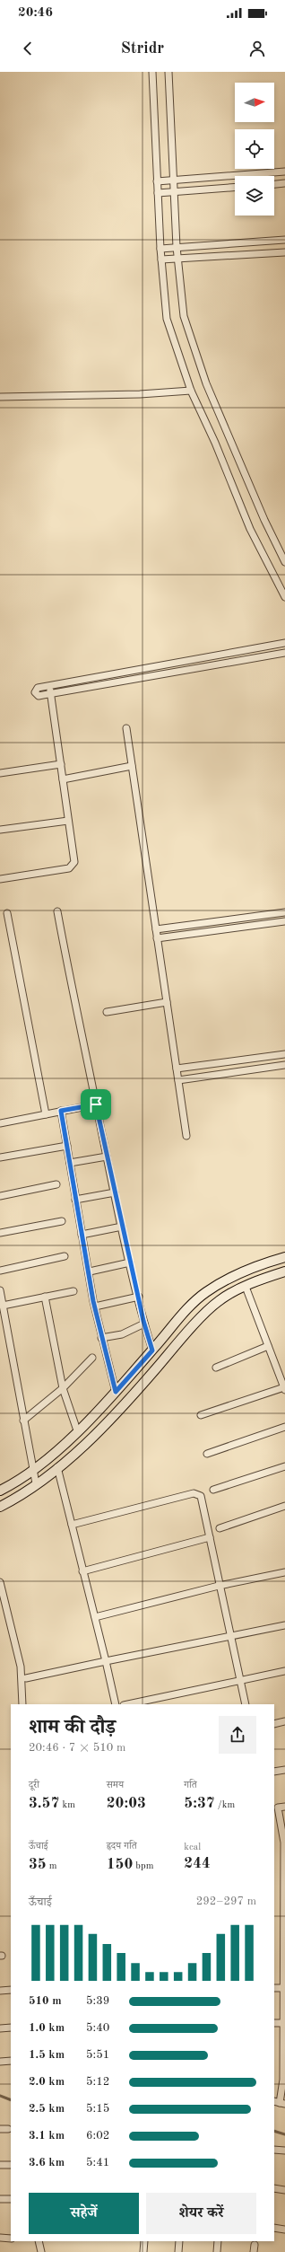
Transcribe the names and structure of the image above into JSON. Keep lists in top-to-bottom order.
{
  "north": "right",
  "page": {
    "status": "20:46",
    "header": "Stridr",
    "heading": ["शाम की दौड़", "20:46 · 7 × 510 m"],
    "stats": [
      ["दूरी", "3.57 km"],
      ["समय", "20:03"],
      ["गति", "5:37 /km"],
      ["ऊँचाई", "35 m"],
      ["हृदय गति", "150 bpm"],
      ["kcal", "244"]
    ],
    "chart": ["ऊँचाई", "292–297 m"],
    "list": [
      {
        "name": "510 m",
        "note": "5:39"
      },
      {
        "name": "1.0 km",
        "note": "5:40"
      },
      {
        "name": "1.5 km",
        "note": "5:51"
      },
      {
        "name": "2.0 km",
        "note": "5:12"
      },
      {
        "name": "2.5 km",
        "note": "5:15"
      },
      {
        "name": "3.1 km",
        "note": "6:02"
      },
      {
        "name": "3.6 km",
        "note": "5:41"
      }
    ],
    "buttons": ["सहेजें", "शेयर करें"]
  }
}
